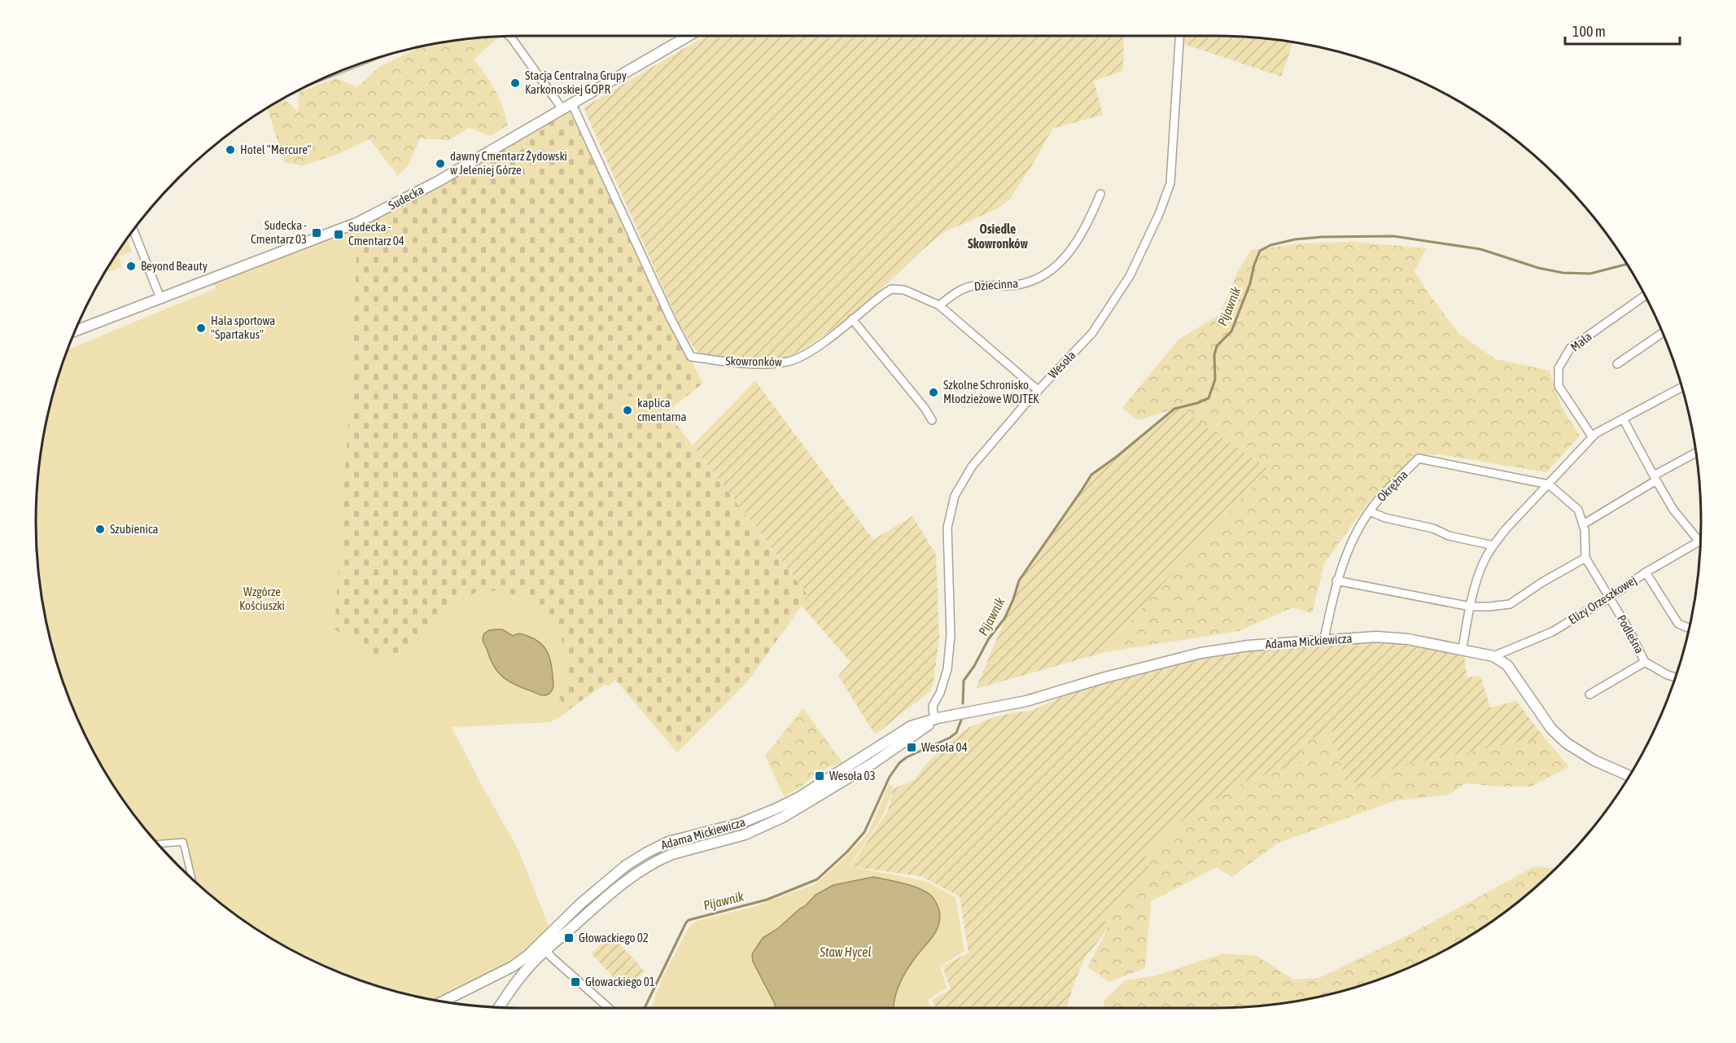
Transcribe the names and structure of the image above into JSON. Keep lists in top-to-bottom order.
{
  "streets": {
    "street": [
      "Sudecka",
      "Dziecinna",
      "Mała",
      "Skowronków",
      "Wesoła",
      "Okrężna",
      "Elizy Orzeszkowej",
      "Podleśna",
      "Adama Mickiewicza"
    ]
  },
  "crossings": [
    ["Sudecka", "Skowronków"],
    ["Dziecinna", "Skowronków"],
    ["Skowronków", "Wesoła"],
    ["Wesoła", "Adama Mickiewicza"],
    ["Okrężna", "Adama Mickiewicza"],
    ["Elizy Orzeszkowej", "Podleśna"],
    ["Elizy Orzeszkowej", "Adama Mickiewicza"]
  ],
  "districts": ["Osiedle Skowronków"],
  "water": ["Pijawnik", "Staw Hycel"],
  "parks": ["Wzgórze Kościuszki"],
  "places": {
    "other": [
      "Stacja Centralna Grupy Karkonoskiej GOPR",
      "Hotel \"Mercure\"",
      "dawny Cmentarz Żydowski w Jeleniej Górze",
      "Beyond Beauty",
      "Hala sportowa \"Spartakus\"",
      "Szkolne Schronisko Młodzieżowe WOJTEK",
      "kaplica cmentarna",
      "Szubienica"
    ],
    "transit": [
      "Sudecka - Cmentarz 03",
      "Sudecka - Cmentarz 04",
      "Wesoła 04",
      "Wesoła 03",
      "Głowackiego 02",
      "Głowackiego 01"
    ]
  },
  "scale_bar": "100 m"
}
